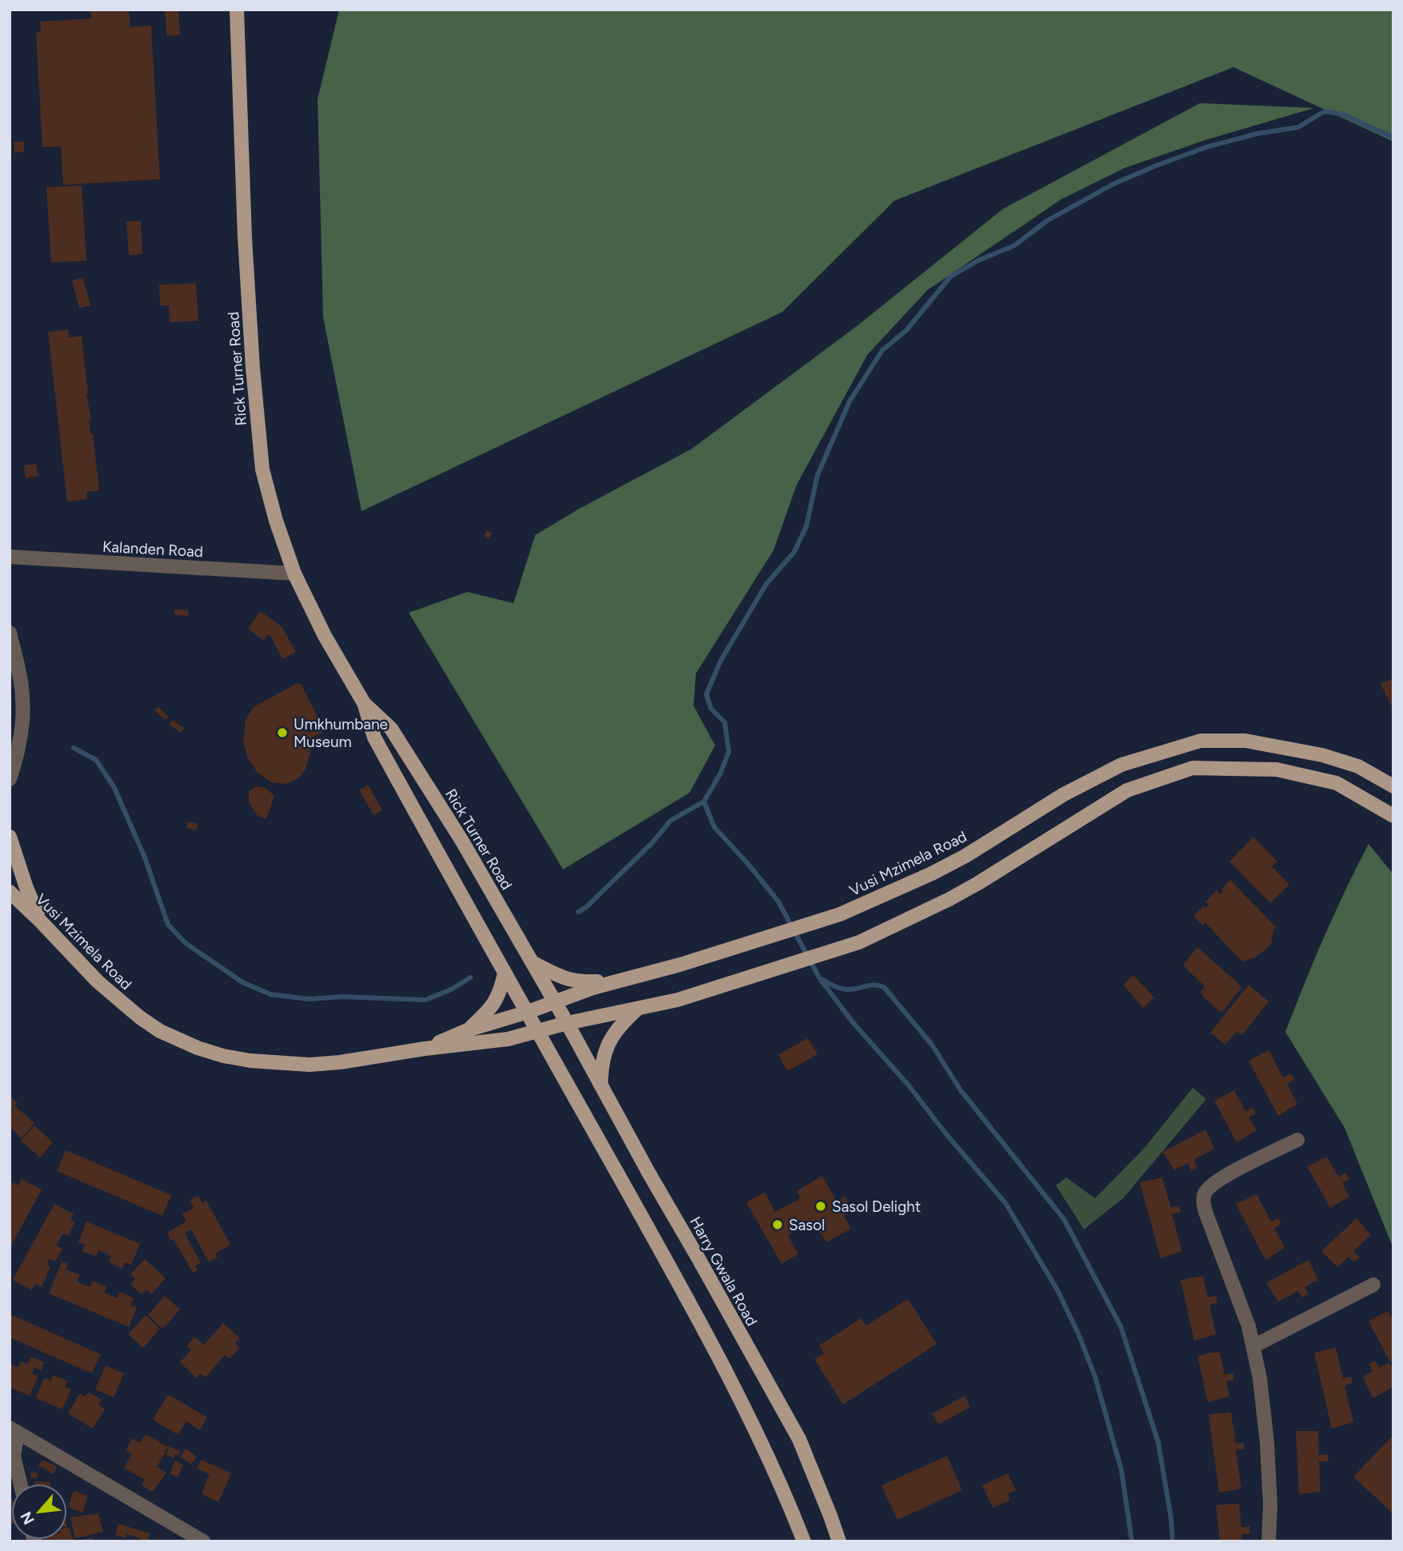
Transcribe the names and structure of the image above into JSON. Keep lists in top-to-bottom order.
{
  "streets": {
    "main road": ["Rick Turner Road", "Vusi Mzimela Road", "Harry Gwala Road"],
    "street": ["Kalanden Road"]
  },
  "crossings": [
    ["Rick Turner Road", "Kalanden Road"],
    ["Rick Turner Road", "Vusi Mzimela Road"],
    ["Rick Turner Road", "Harry Gwala Road"],
    ["Vusi Mzimela Road", "Harry Gwala Road"]
  ],
  "places": ["Umkhumbane Museum", "Sasol Delight", "Sasol"],
  "north": "bottom left"
}
